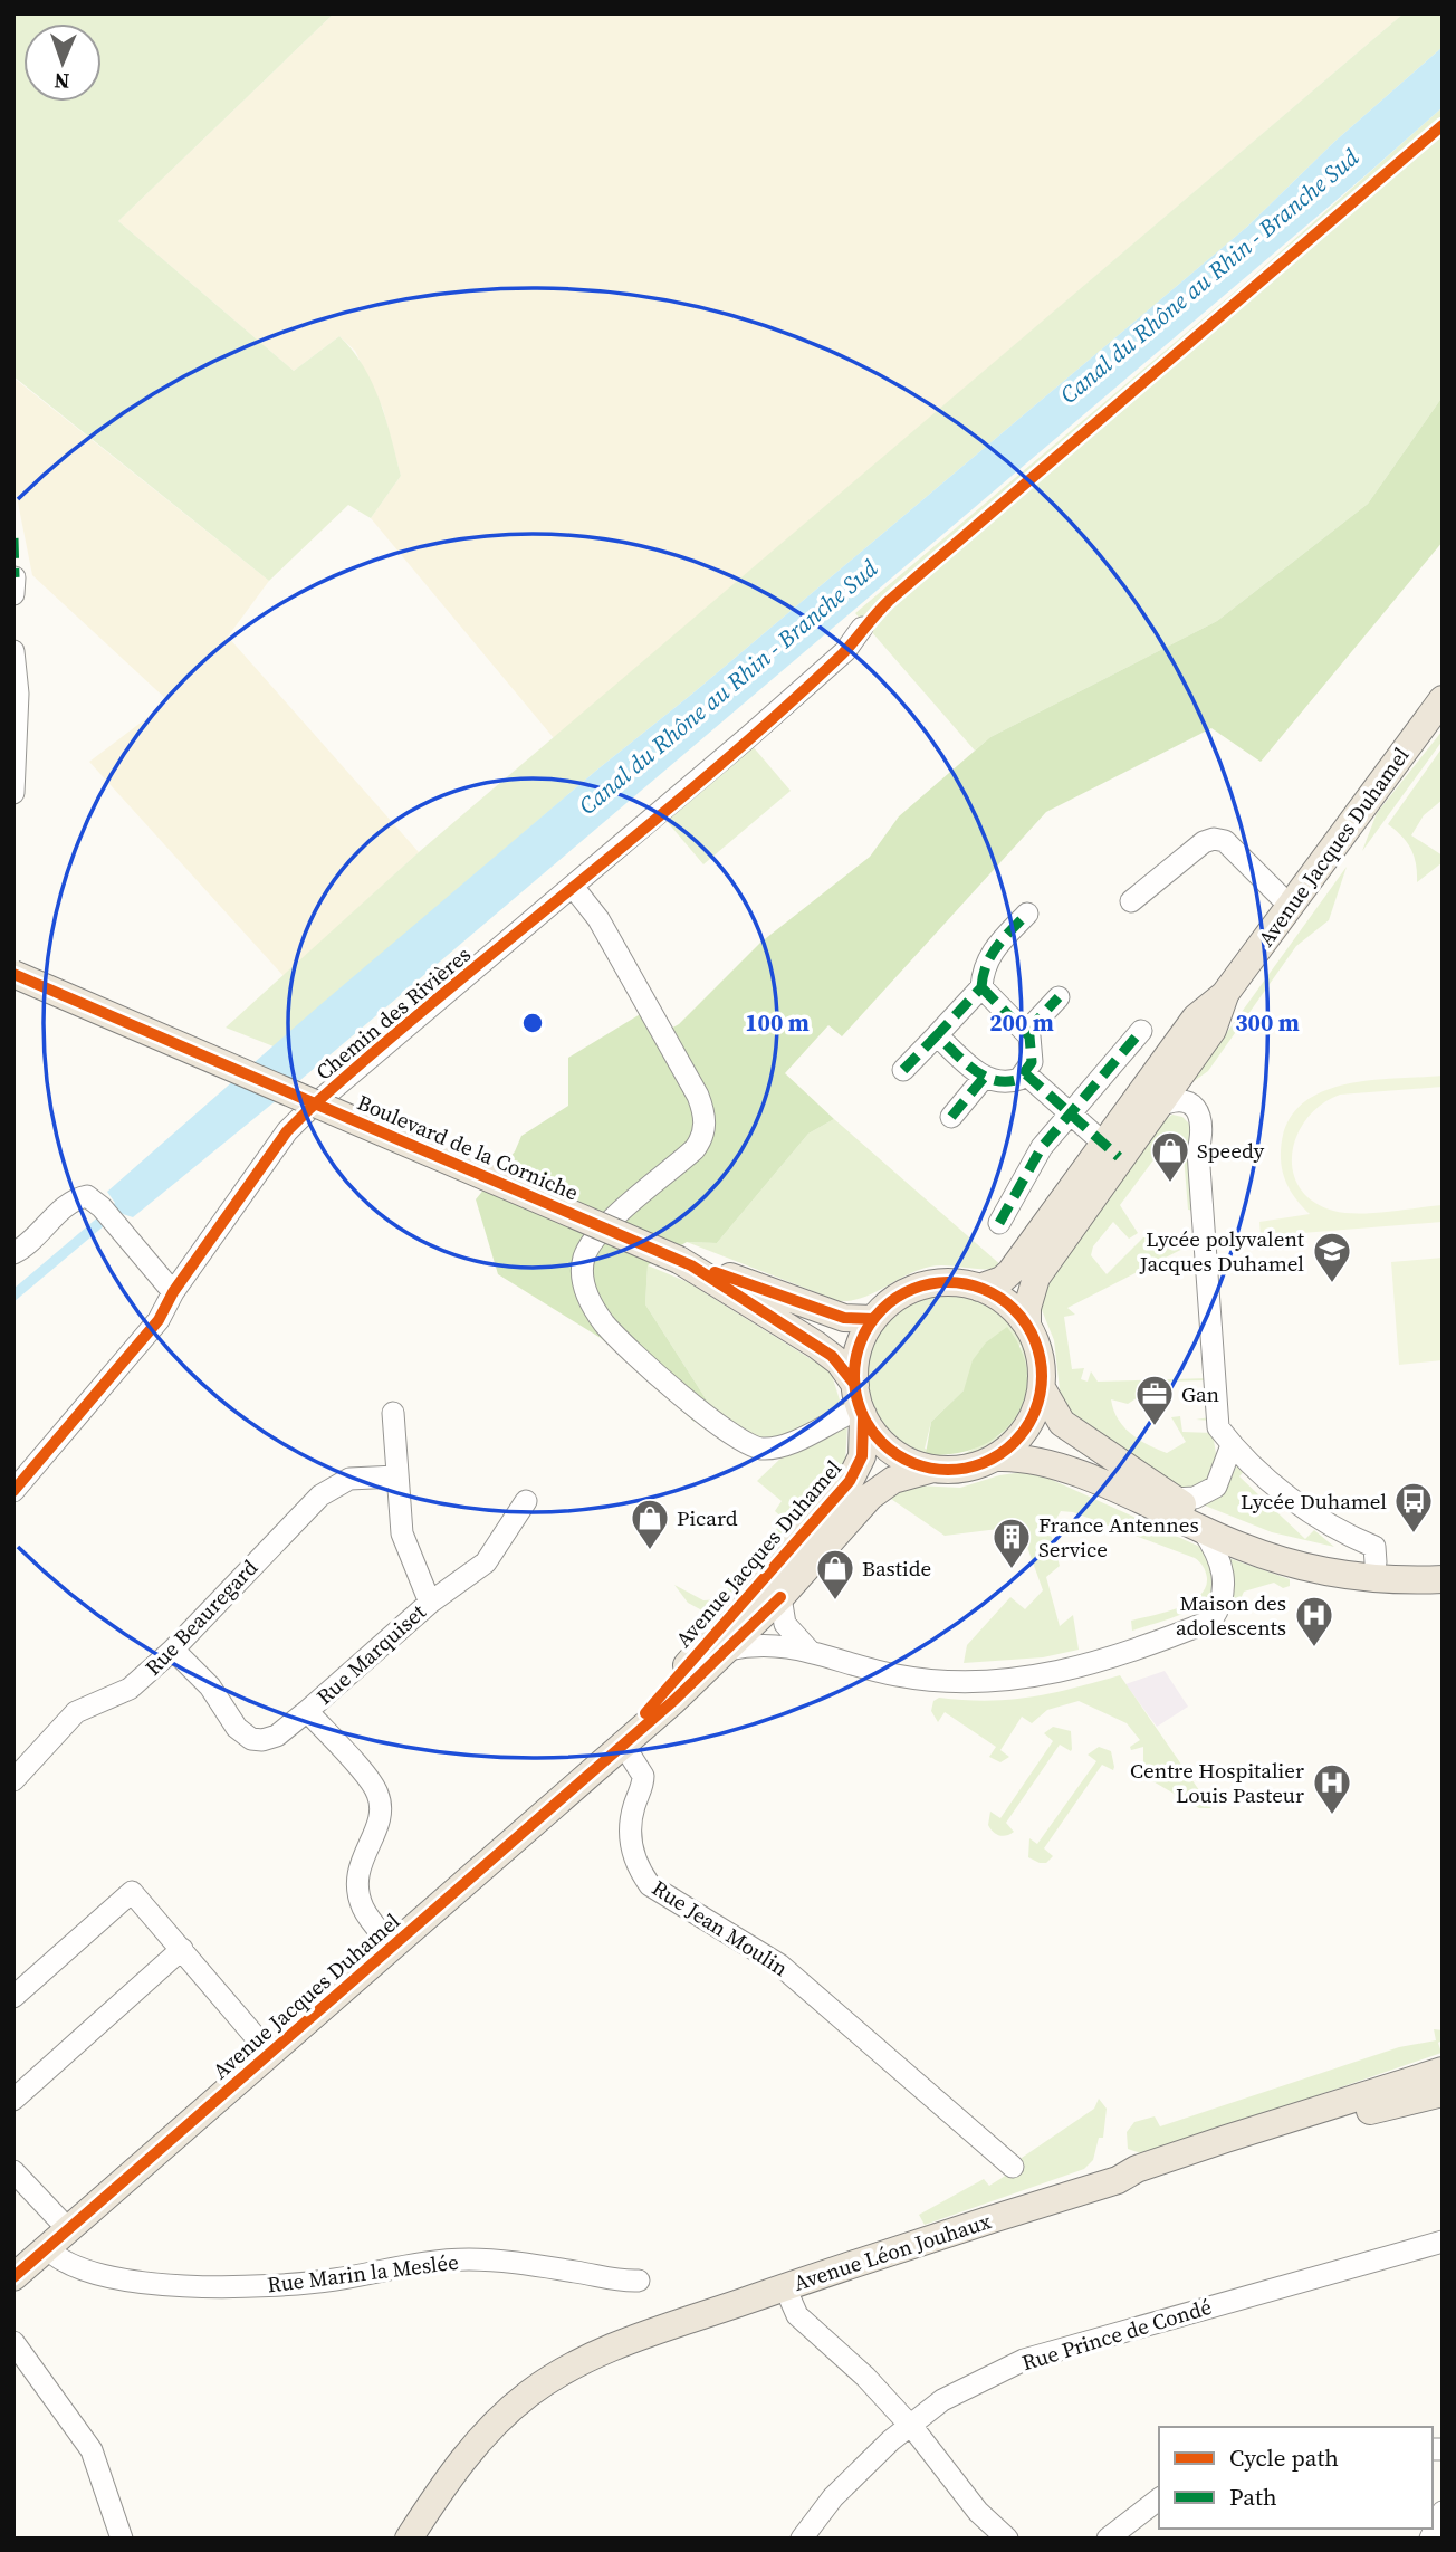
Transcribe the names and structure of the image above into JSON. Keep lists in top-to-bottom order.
{
  "streets": {
    "main road": ["Avenue Jacques Duhamel", "Boulevard de la Corniche", "Avenue Léon Jouhaux"],
    "street": [
      "Chemin des Rivières",
      "Rue Beauregard",
      "Rue Marquiset",
      "Rue Jean Moulin",
      "Rue Marin la Meslée",
      "Rue Prince de Condé"
    ]
  },
  "crossings": [
    ["Avenue Jacques Duhamel", "Boulevard de la Corniche"],
    ["Avenue Jacques Duhamel", "Rue Marquiset"],
    ["Avenue Jacques Duhamel", "Rue Jean Moulin"],
    ["Avenue Jacques Duhamel", "Rue Marin la Meslée"],
    ["Rue Beauregard", "Rue Marquiset"]
  ],
  "water": ["Canal du Rhône au Rhin - Branche Sud"],
  "places": {
    "shop": ["Speedy", "Picard", "Bastide"],
    "school or university": ["Lycée polyvalent Jacques Duhamel"],
    "office": ["Gan"],
    "bus stop": ["Lycée Duhamel"],
    "building": ["France Antennes Service"],
    "hospital": ["Maison des adolescents", "Centre Hospitalier Louis Pasteur"]
  },
  "legend": ["Cycle path", "Path"],
  "north": "bottom",
  "rings": ["100 m", "200 m", "300 m"]
}
